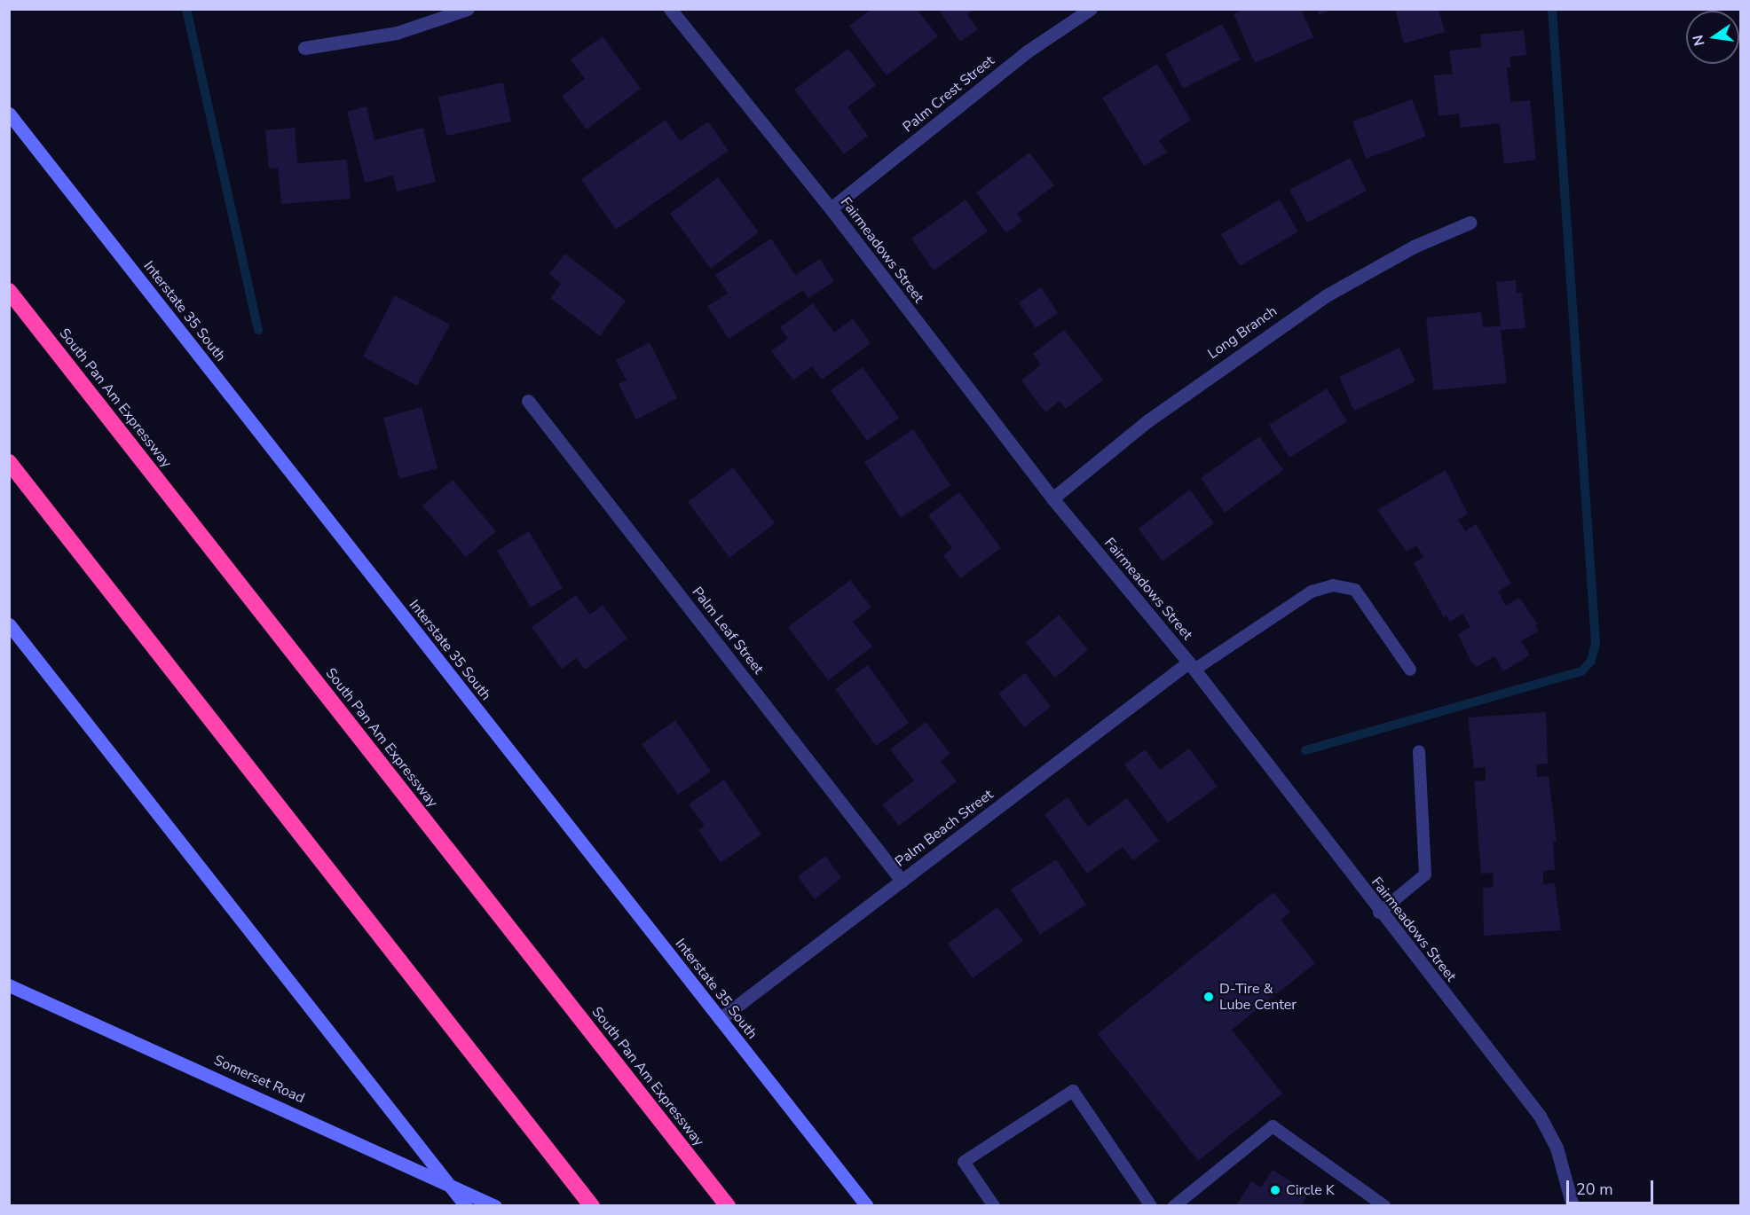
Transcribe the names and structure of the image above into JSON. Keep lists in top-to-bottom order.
{
  "streets": {
    "highway": ["South Pan Am Expressway"],
    "main road": ["Interstate 35 South", "Somerset Road"],
    "street": [
      "Palm Crest Street",
      "Fairmeadows Street",
      "Long Branch",
      "Palm Leaf Street",
      "Palm Beach Street"
    ]
  },
  "crossings": [
    ["Palm Crest Street", "Fairmeadows Street"],
    ["Fairmeadows Street", "Long Branch"],
    ["Fairmeadows Street", "Palm Beach Street"],
    ["Interstate 35 South", "Palm Beach Street"],
    ["Palm Leaf Street", "Palm Beach Street"]
  ],
  "places": ["D-Tire & Lube Center", "Circle K"],
  "scale_bar": "20 m",
  "north": "left"
}
